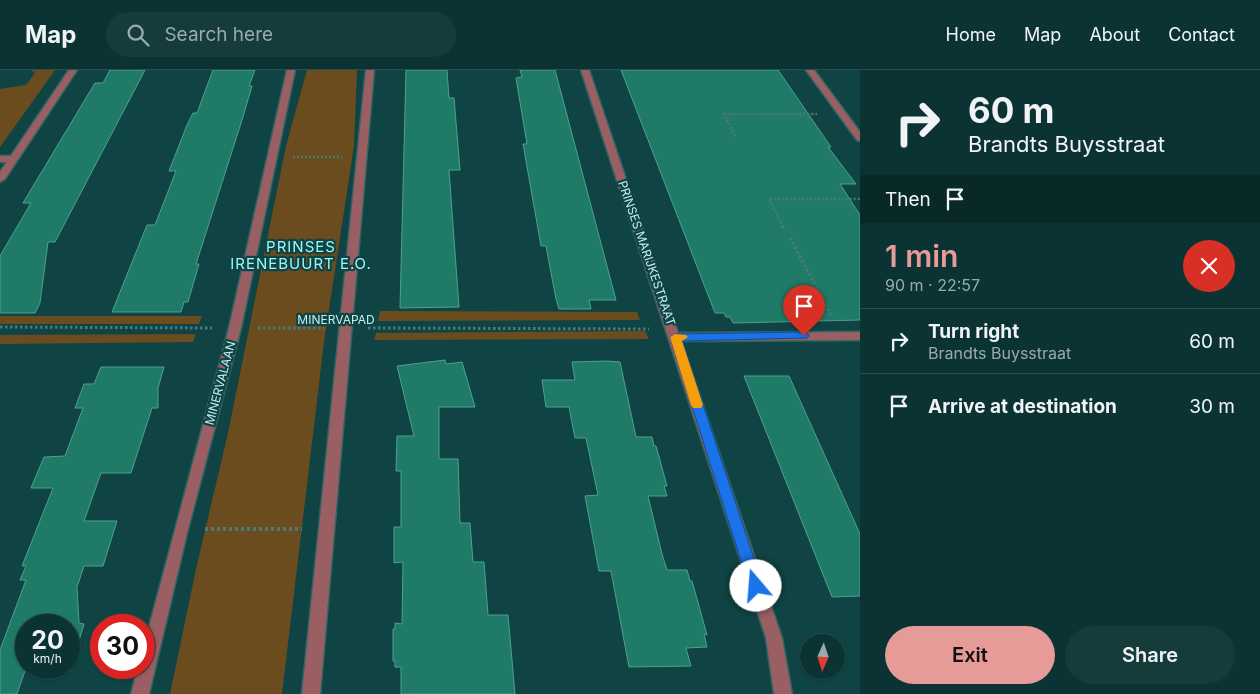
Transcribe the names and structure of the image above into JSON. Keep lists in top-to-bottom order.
{
  "streets": {
    "street": ["PRINSES MARIJKESTRAAT", "MINERVALAAN"],
    "path": ["MINERVAPAD"]
  },
  "crossings": [
    ["PRINSES MARIJKESTRAAT", "MINERVAPAD"],
    ["MINERVAPAD", "MINERVALAAN"]
  ],
  "districts": ["PRINSES IRENEBUURT E.O."],
  "north": "bottom",
  "page": {
    "header": "Map",
    "search": "Search here",
    "nav": [
      "Home",
      "Map",
      "About",
      "Contact"
    ],
    "turn": ["60 m", "Brandts Buysstraat"],
    "then": "Then",
    "heading": ["1 min", "90 m · 22:57"],
    "list": [
      {
        "name": "Turn right",
        "note": "Brandts Buysstraat",
        "value": "60 m"
      },
      {
        "name": "Arrive at destination",
        "value": "30 m"
      }
    ],
    "speed": "20 km/h",
    "limit": "30",
    "buttons": ["Exit", "Share"]
  }
}
